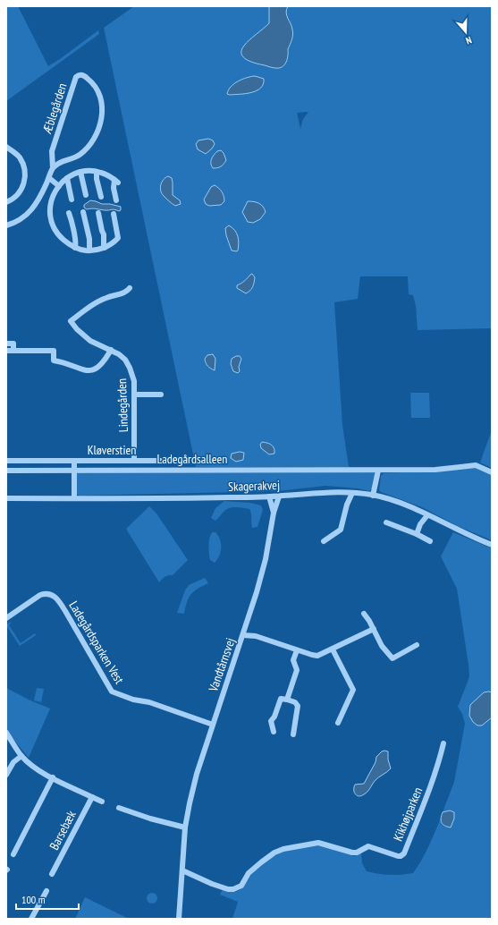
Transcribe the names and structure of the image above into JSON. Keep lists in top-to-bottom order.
{
  "streets": {
    "street": [
      "Æblegården",
      "Lindegården",
      "Kløverstien",
      "Ladegårdsalleen",
      "Skagerakvej",
      "Ladegårdsparken Vest",
      "Vandtårnsvej",
      "Kikhøjparken",
      "Barsebæk"
    ]
  },
  "crossings": [
    ["Lindegården", "Kløverstien"],
    ["Kløverstien", "Ladegårdsalleen"],
    ["Kløverstien", "Skagerakvej"],
    ["Skagerakvej", "Vandtårnsvej"],
    ["Ladegårdsparken Vest", "Vandtårnsvej"],
    ["Vandtårnsvej", "Kikhøjparken"]
  ],
  "scale_bar": "100 m",
  "north": "bottom"
}
